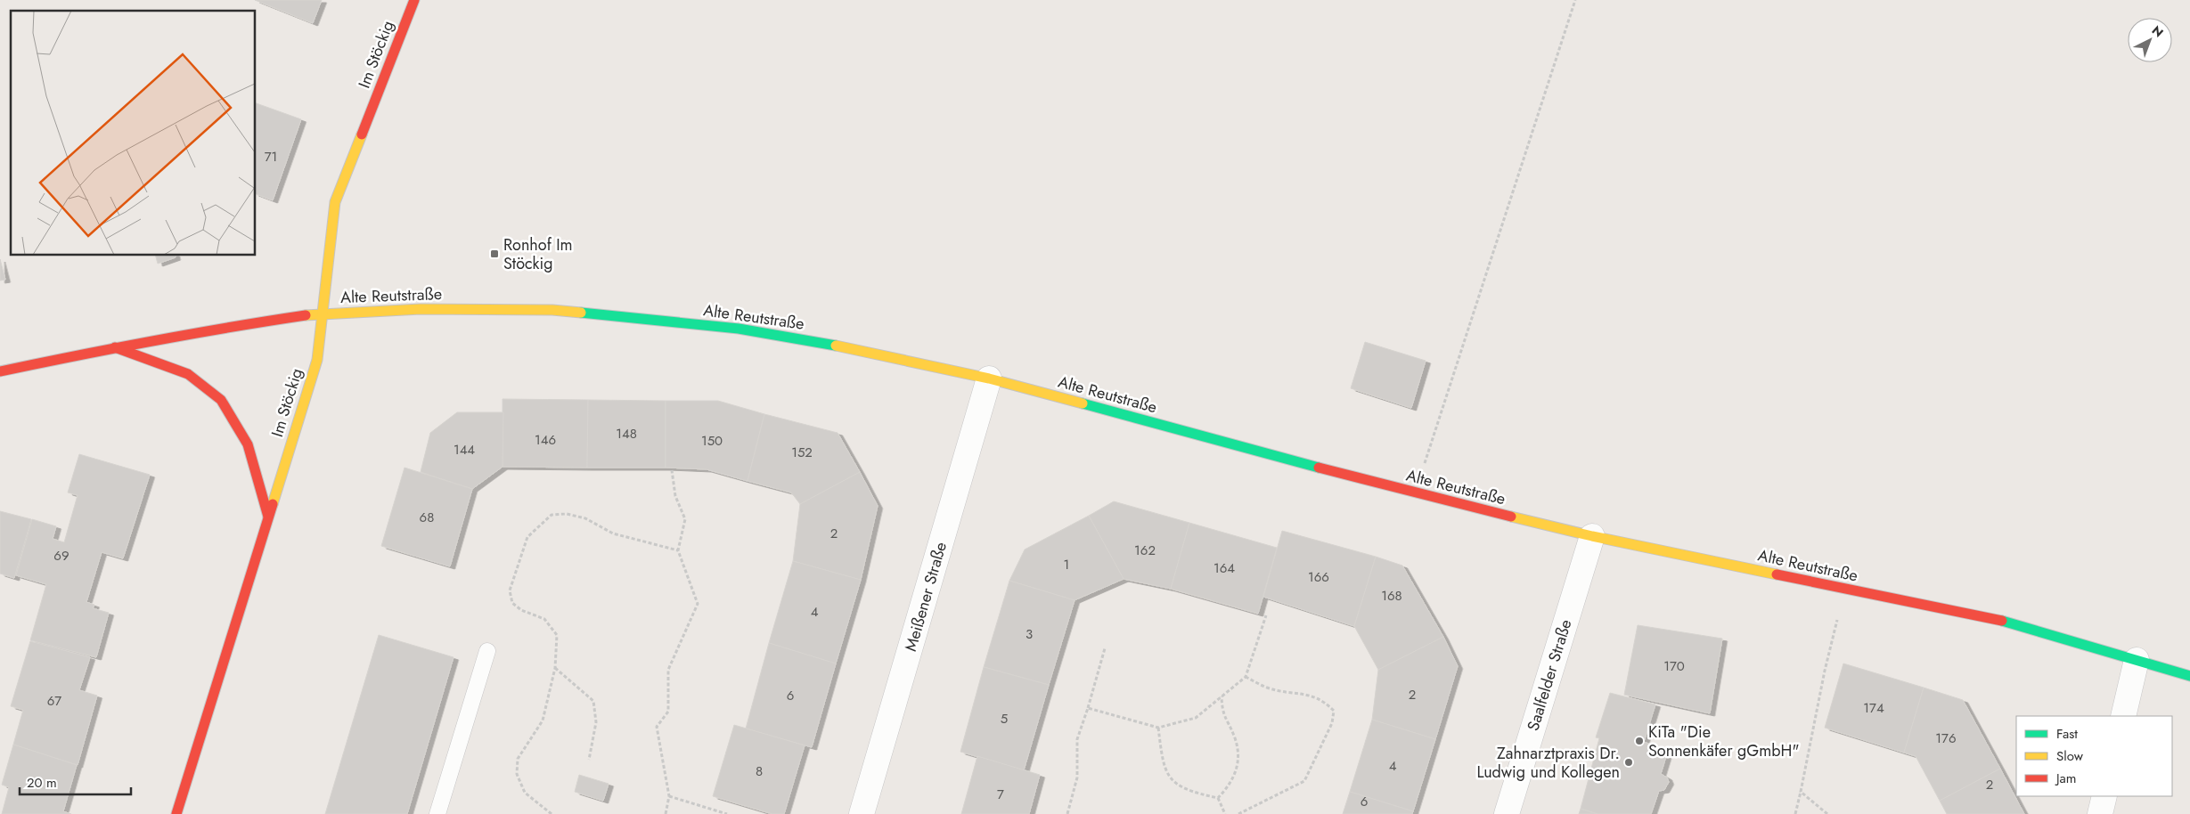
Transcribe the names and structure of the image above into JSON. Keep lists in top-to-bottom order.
{
  "streets": {
    "main road": ["Im Stöckig", "Alte Reutstraße"],
    "street": ["Meißener Straße", "Saalfelder Straße"]
  },
  "crossings": [
    ["Im Stöckig", "Alte Reutstraße"],
    ["Alte Reutstraße", "Meißener Straße"],
    ["Alte Reutstraße", "Saalfelder Straße"]
  ],
  "places": {
    "transit": ["Ronhof Im Stöckig"],
    "other": ["KiTa \"Die Sonnenkäfer gGmbH\"", "Zahnarztpraxis Dr. Ludwig und Kollegen"]
  },
  "house_numbers": [
    "71",
    "148",
    "146",
    "150",
    "144",
    "152",
    "68",
    "2",
    "162",
    "69",
    "1",
    "164",
    "166",
    "168",
    "4",
    "3",
    "170",
    "2",
    "6",
    "67",
    "174",
    "5",
    "176",
    "4",
    "8",
    "2",
    "7",
    "6"
  ],
  "legend": ["Fast", "Slow", "Jam"],
  "scale_bar": "20 m",
  "north": "top right"
}
